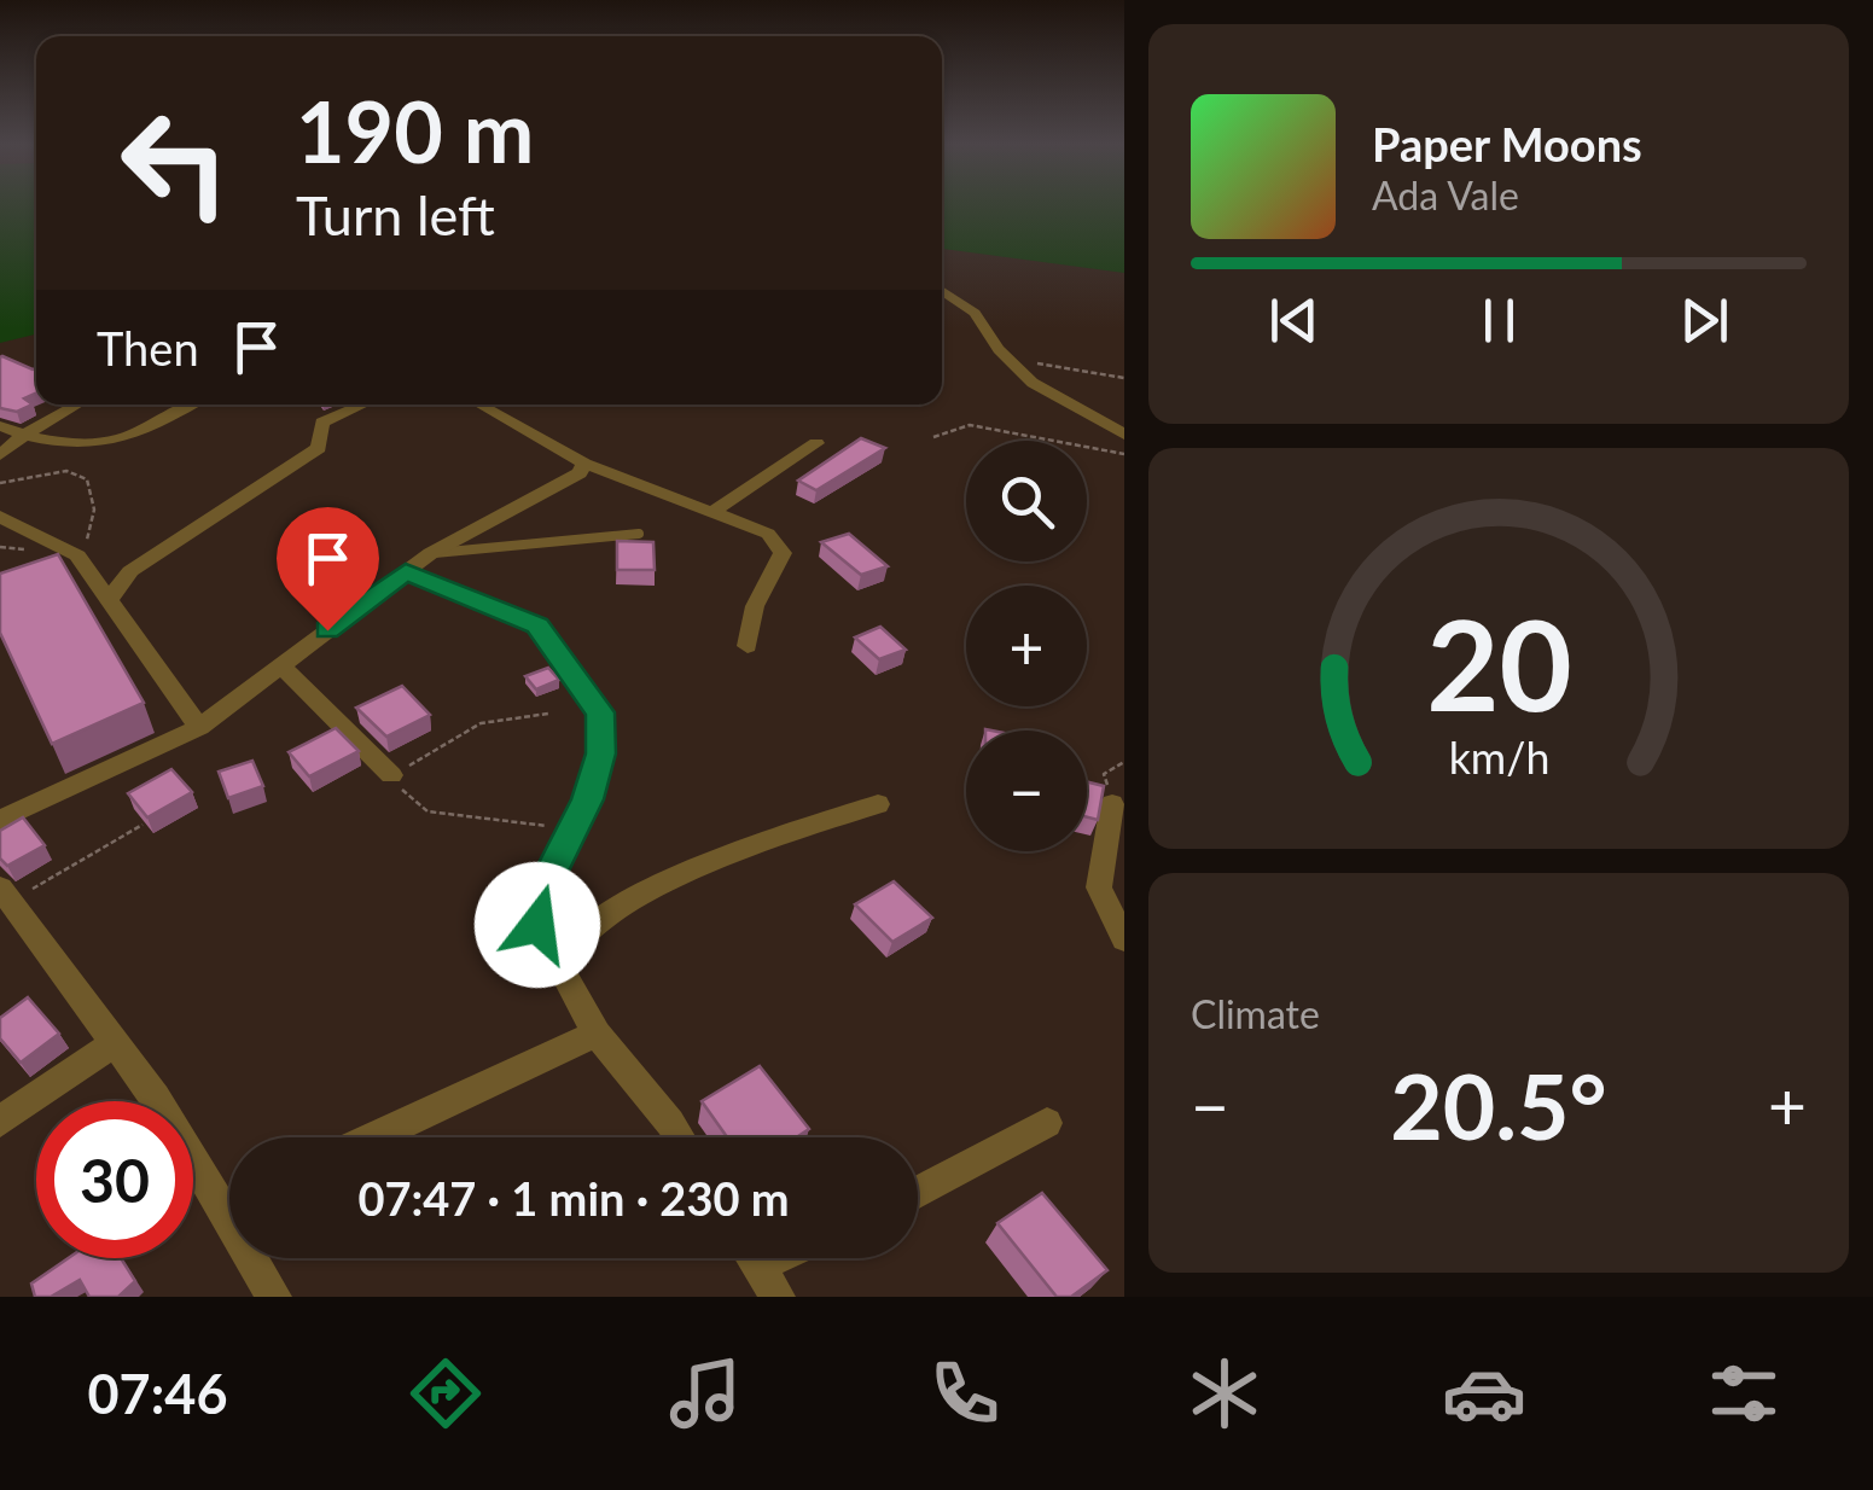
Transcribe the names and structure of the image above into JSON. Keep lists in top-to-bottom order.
{
  "page": {
    "turn": ["190 m", "Turn left"],
    "song": ["Paper Moons", "Ada Vale"],
    "then": "Then",
    "map_buttons": ["+", "−"],
    "tile": "Climate",
    "heat": ["−", "20.5°", "+"],
    "limit": "30",
    "trip": "07:47 · 1 min · 230 m",
    "tabs": "07:46",
    "gauge": ["20", "km/h"]
  }
}
